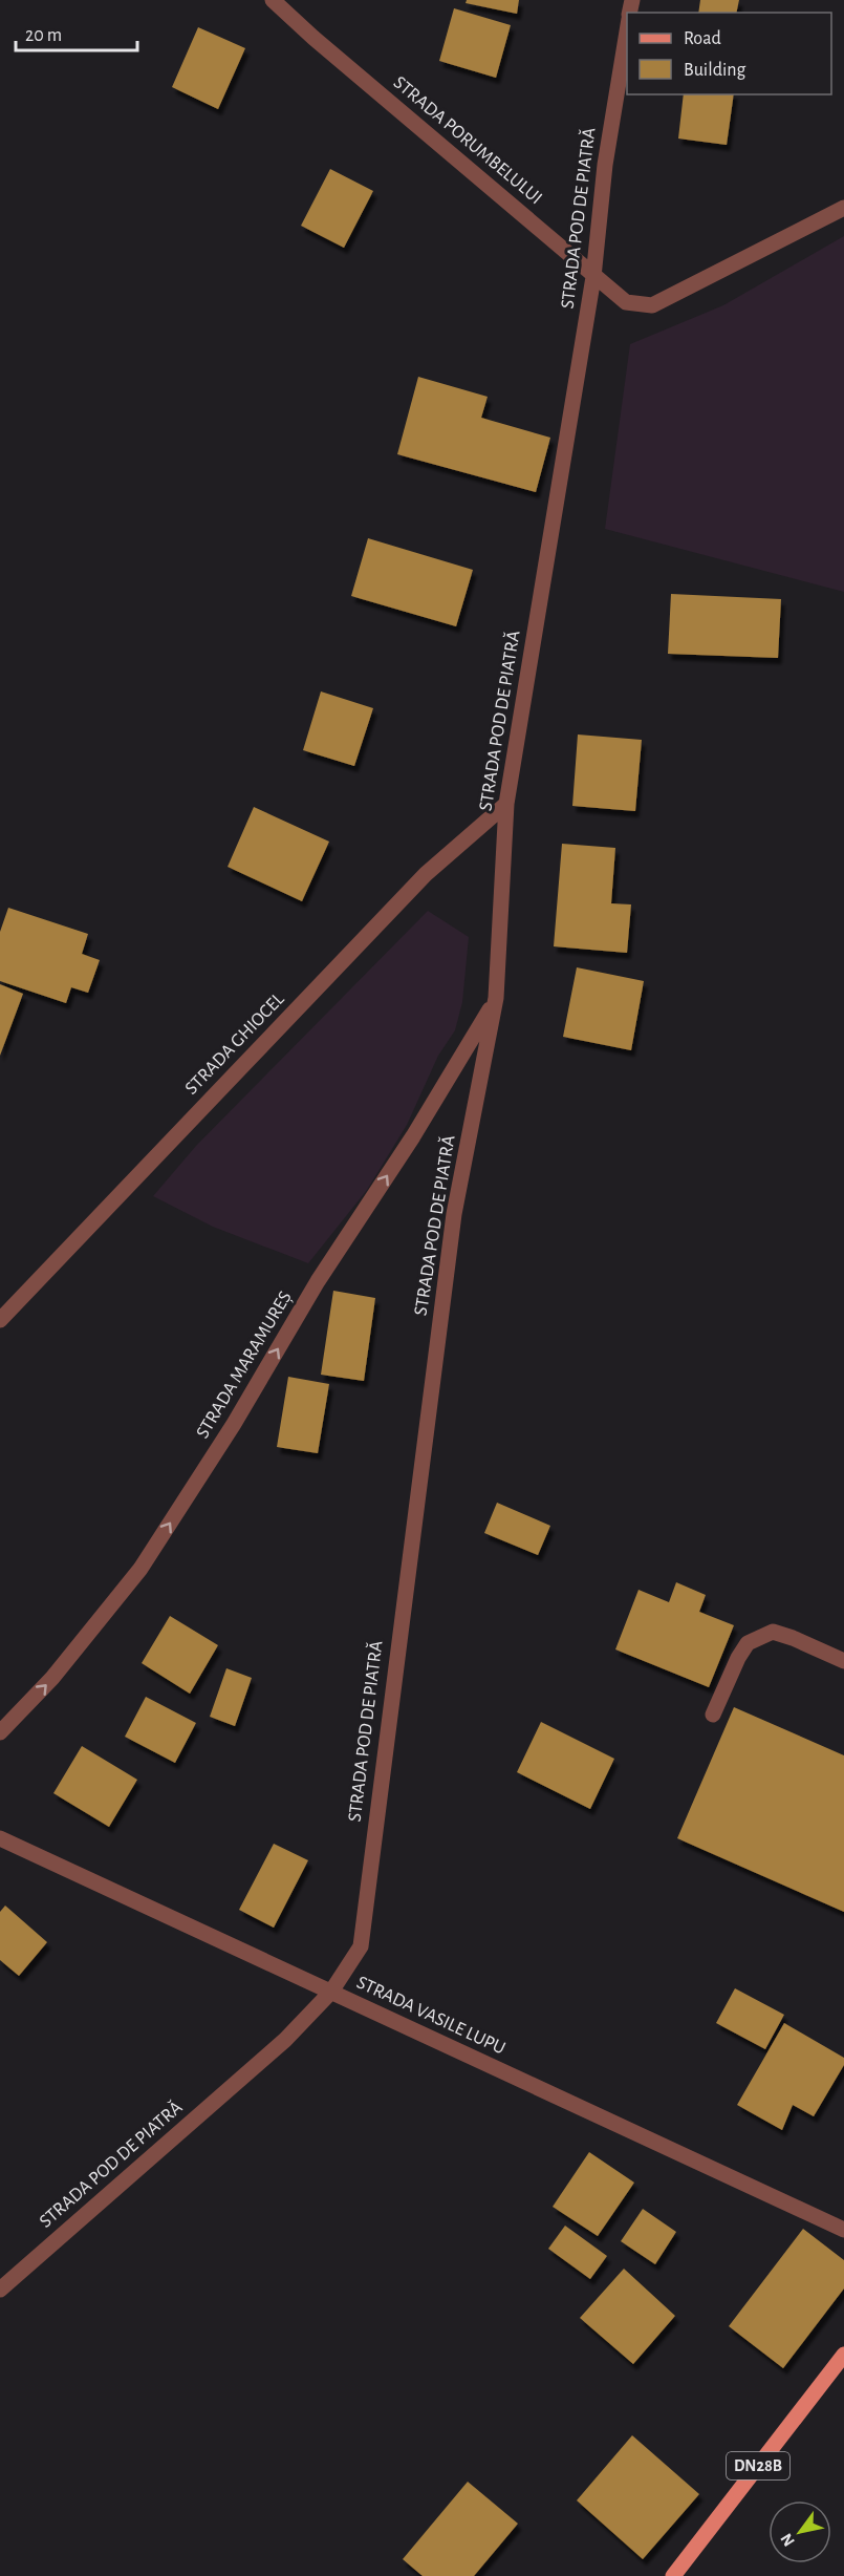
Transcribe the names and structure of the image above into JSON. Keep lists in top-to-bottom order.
{
  "streets": {
    "main road": ["DN28B"],
    "street": [
      "STRADA PORUMBELULUI",
      "STRADA POD DE PIATRĂ",
      "STRADA GHIOCEL",
      "STRADA MARAMUREȘ",
      "STRADA VASILE LUPU"
    ]
  },
  "crossings": [
    ["STRADA PORUMBELULUI", "STRADA POD DE PIATRĂ"],
    ["STRADA POD DE PIATRĂ", "STRADA GHIOCEL"],
    ["STRADA POD DE PIATRĂ", "STRADA MARAMUREȘ"],
    ["STRADA POD DE PIATRĂ", "STRADA VASILE LUPU"]
  ],
  "one_way": ["STRADA MARAMUREȘ"],
  "legend": ["Road", "Building"],
  "scale_bar": "20 m",
  "north": "bottom left"
}
